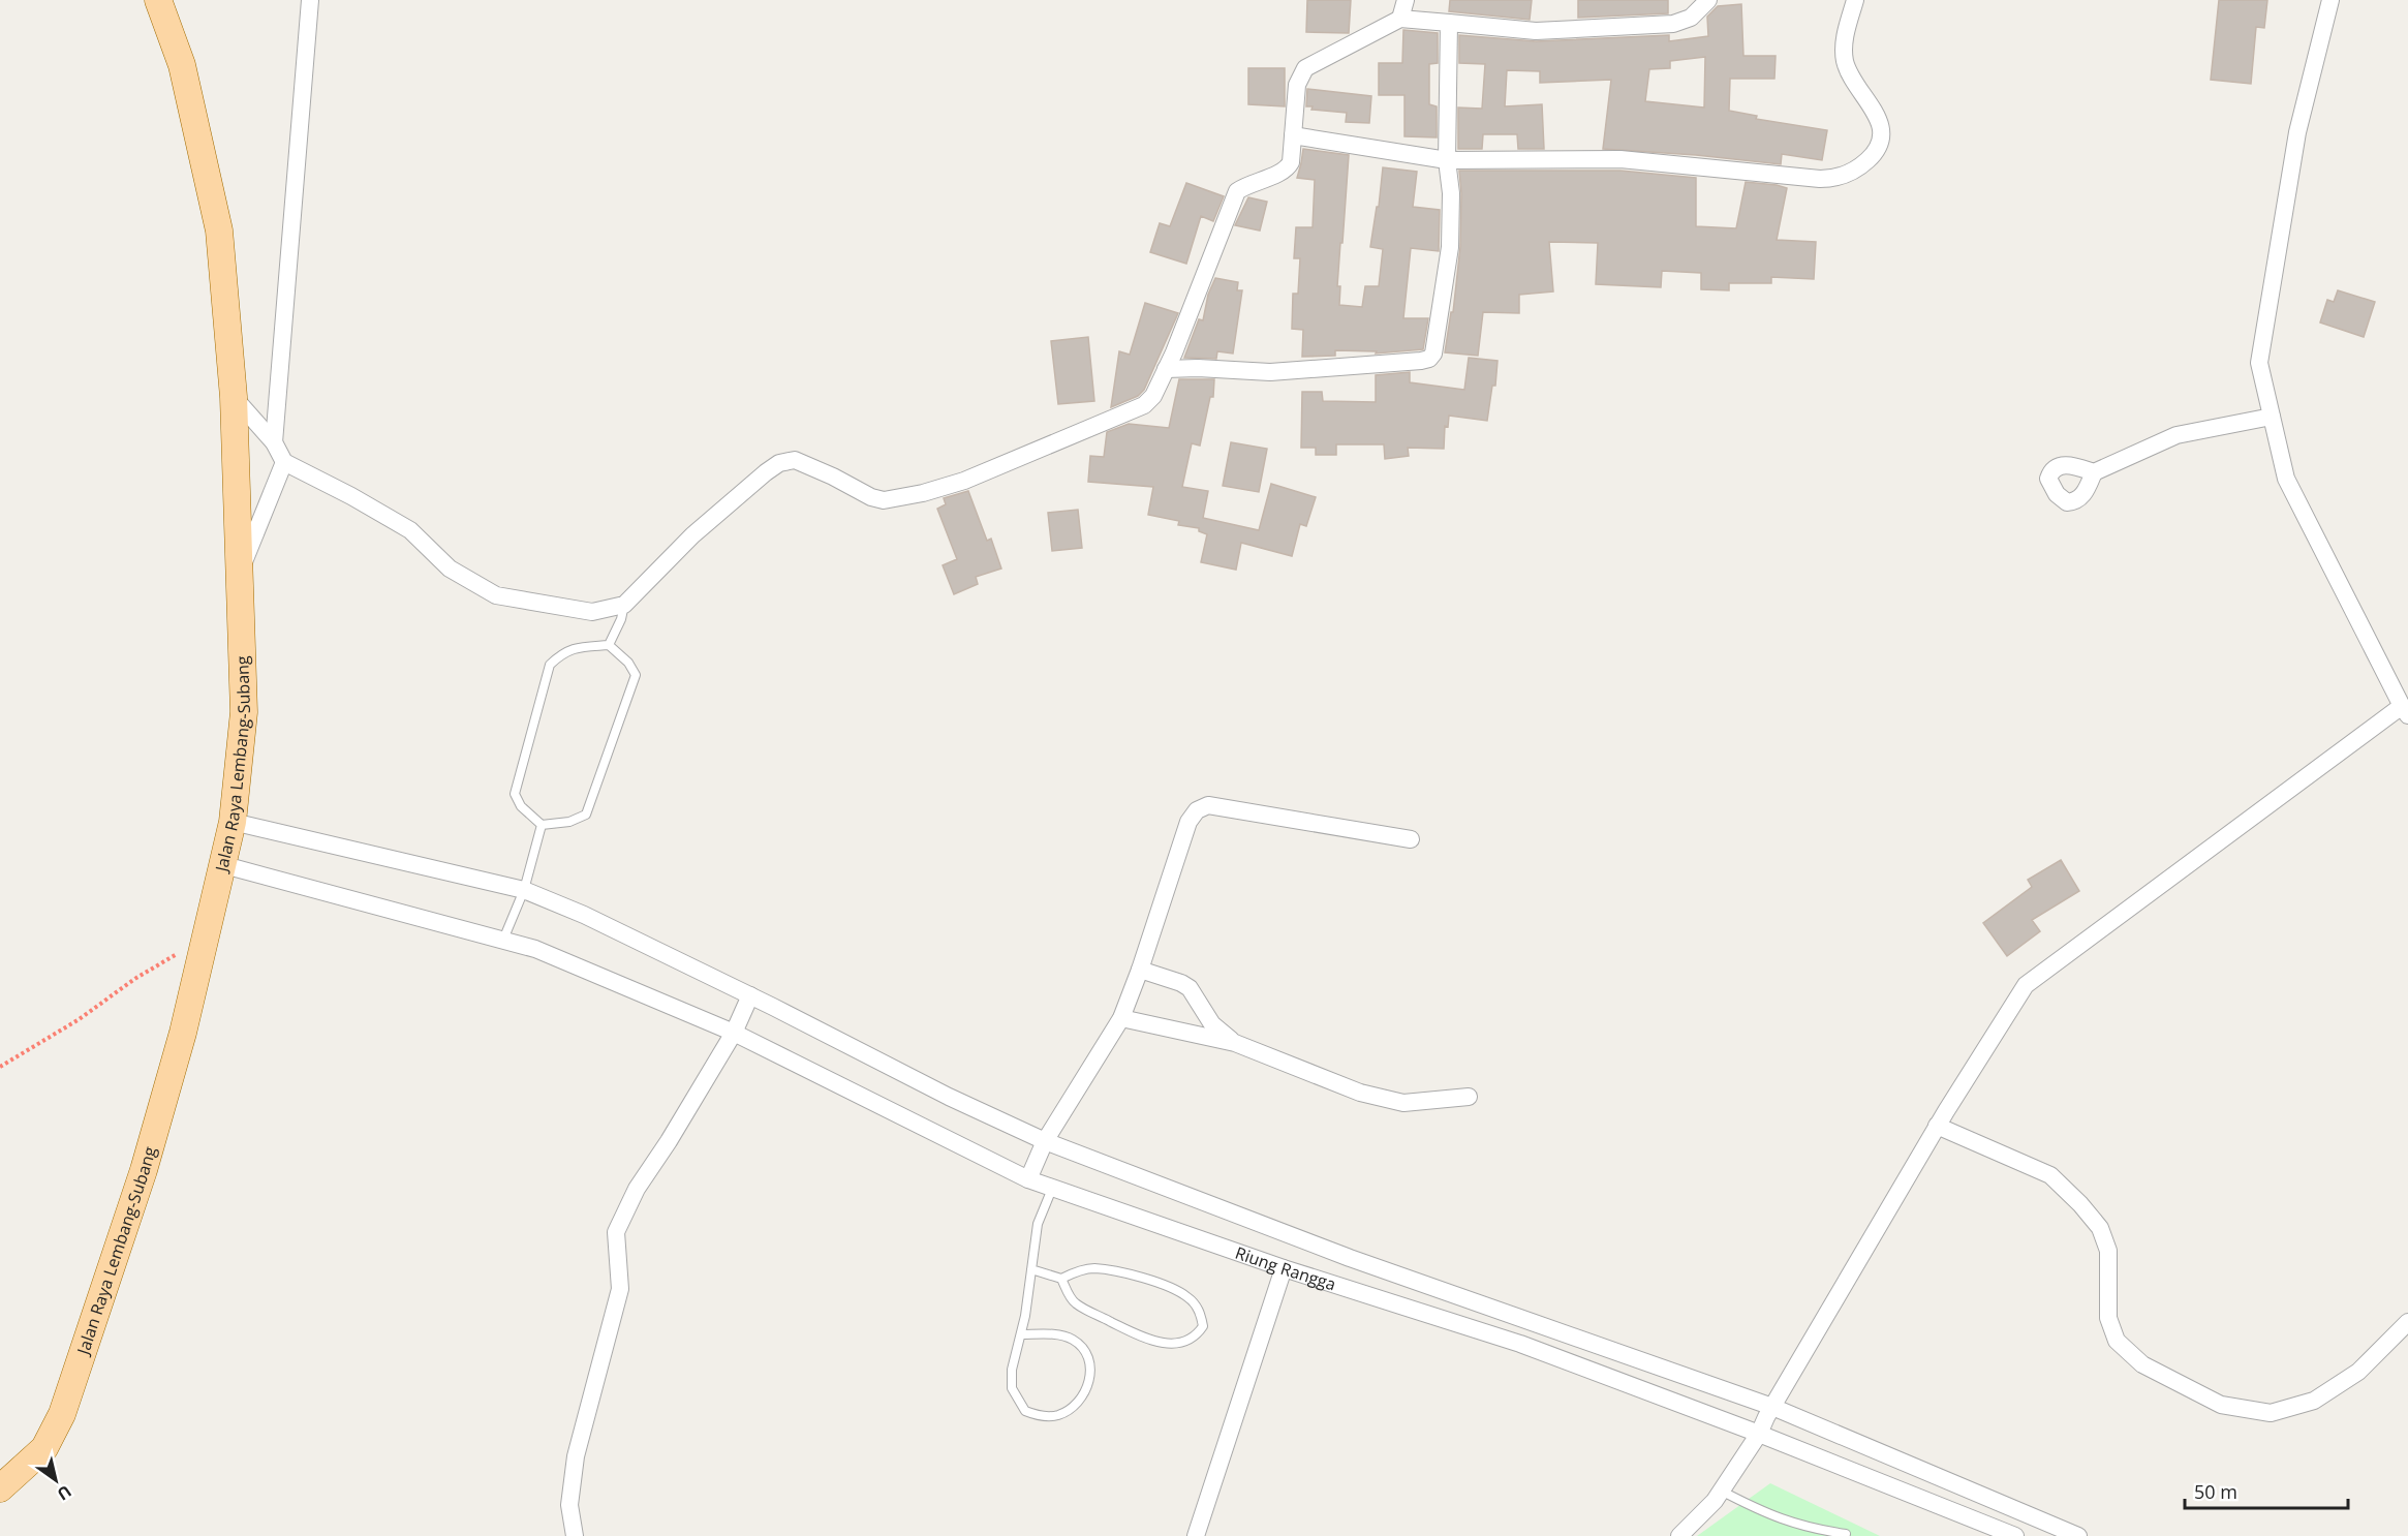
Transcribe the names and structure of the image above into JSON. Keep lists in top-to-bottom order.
{
  "streets": {
    "main road": ["Jalan Raya Lembang-Subang"],
    "street": ["Riung Rangga"]
  },
  "crossings": [
    ["Jalan Raya Lembang-Subang", "Riung Rangga"]
  ],
  "scale_bar": "50 m",
  "north": "bottom right"
}
